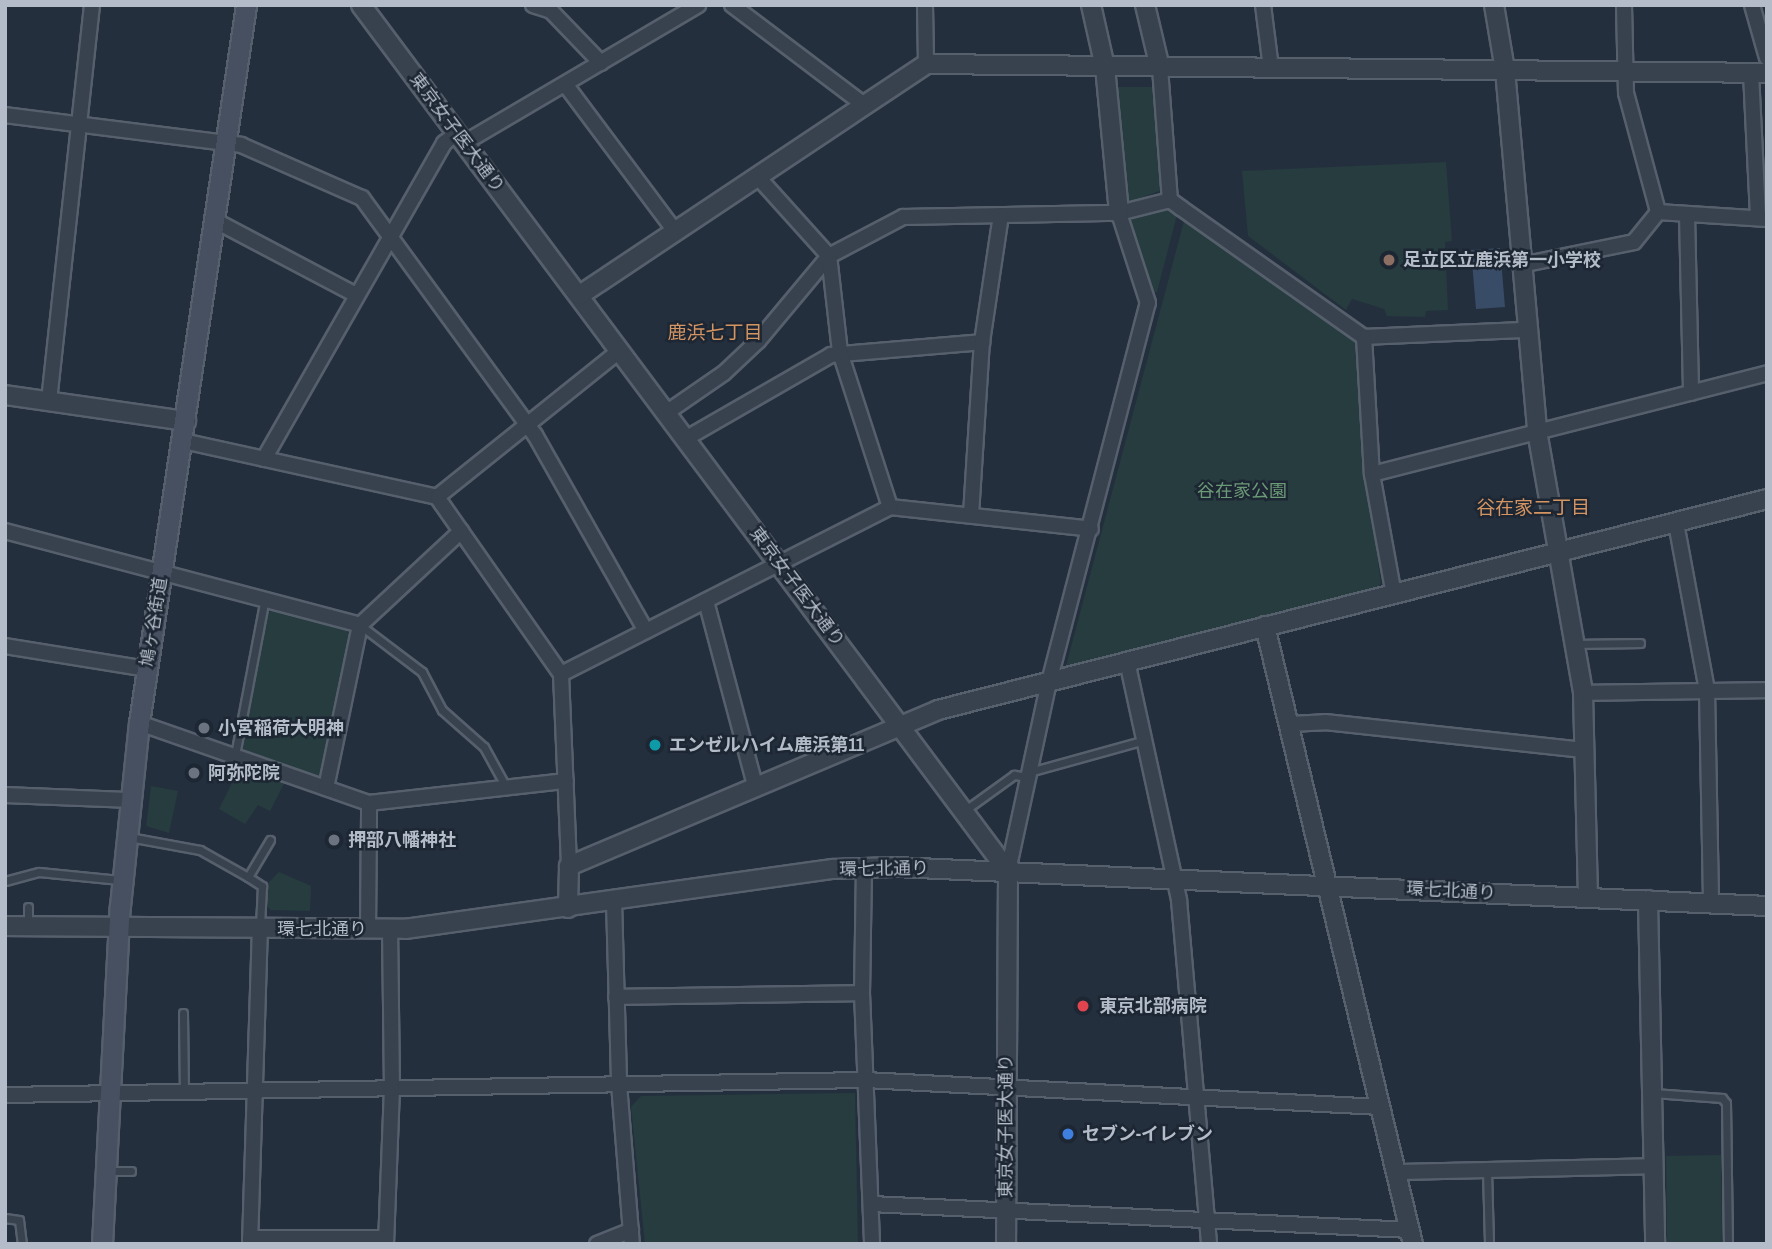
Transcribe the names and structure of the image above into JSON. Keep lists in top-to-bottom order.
{
  "streets": {
    "main road": ["鳩ヶ谷街道"],
    "street": ["東京女子医大通り", "環七北通り"]
  },
  "crossings": [
    ["東京女子医大通り", "環七北通り"],
    ["鳩ヶ谷街道", "環七北通り"]
  ],
  "districts": ["鹿浜七丁目", "谷在家二丁目"],
  "parks": ["谷在家公園"],
  "places": [
    "足立区立鹿浜第一小学校",
    "小宮稲荷大明神",
    "エンゼルハイム鹿浜第11",
    "阿弥陀院",
    "押部八幡神社",
    "東京北部病院",
    "セブン-イレブン"
  ]
}
